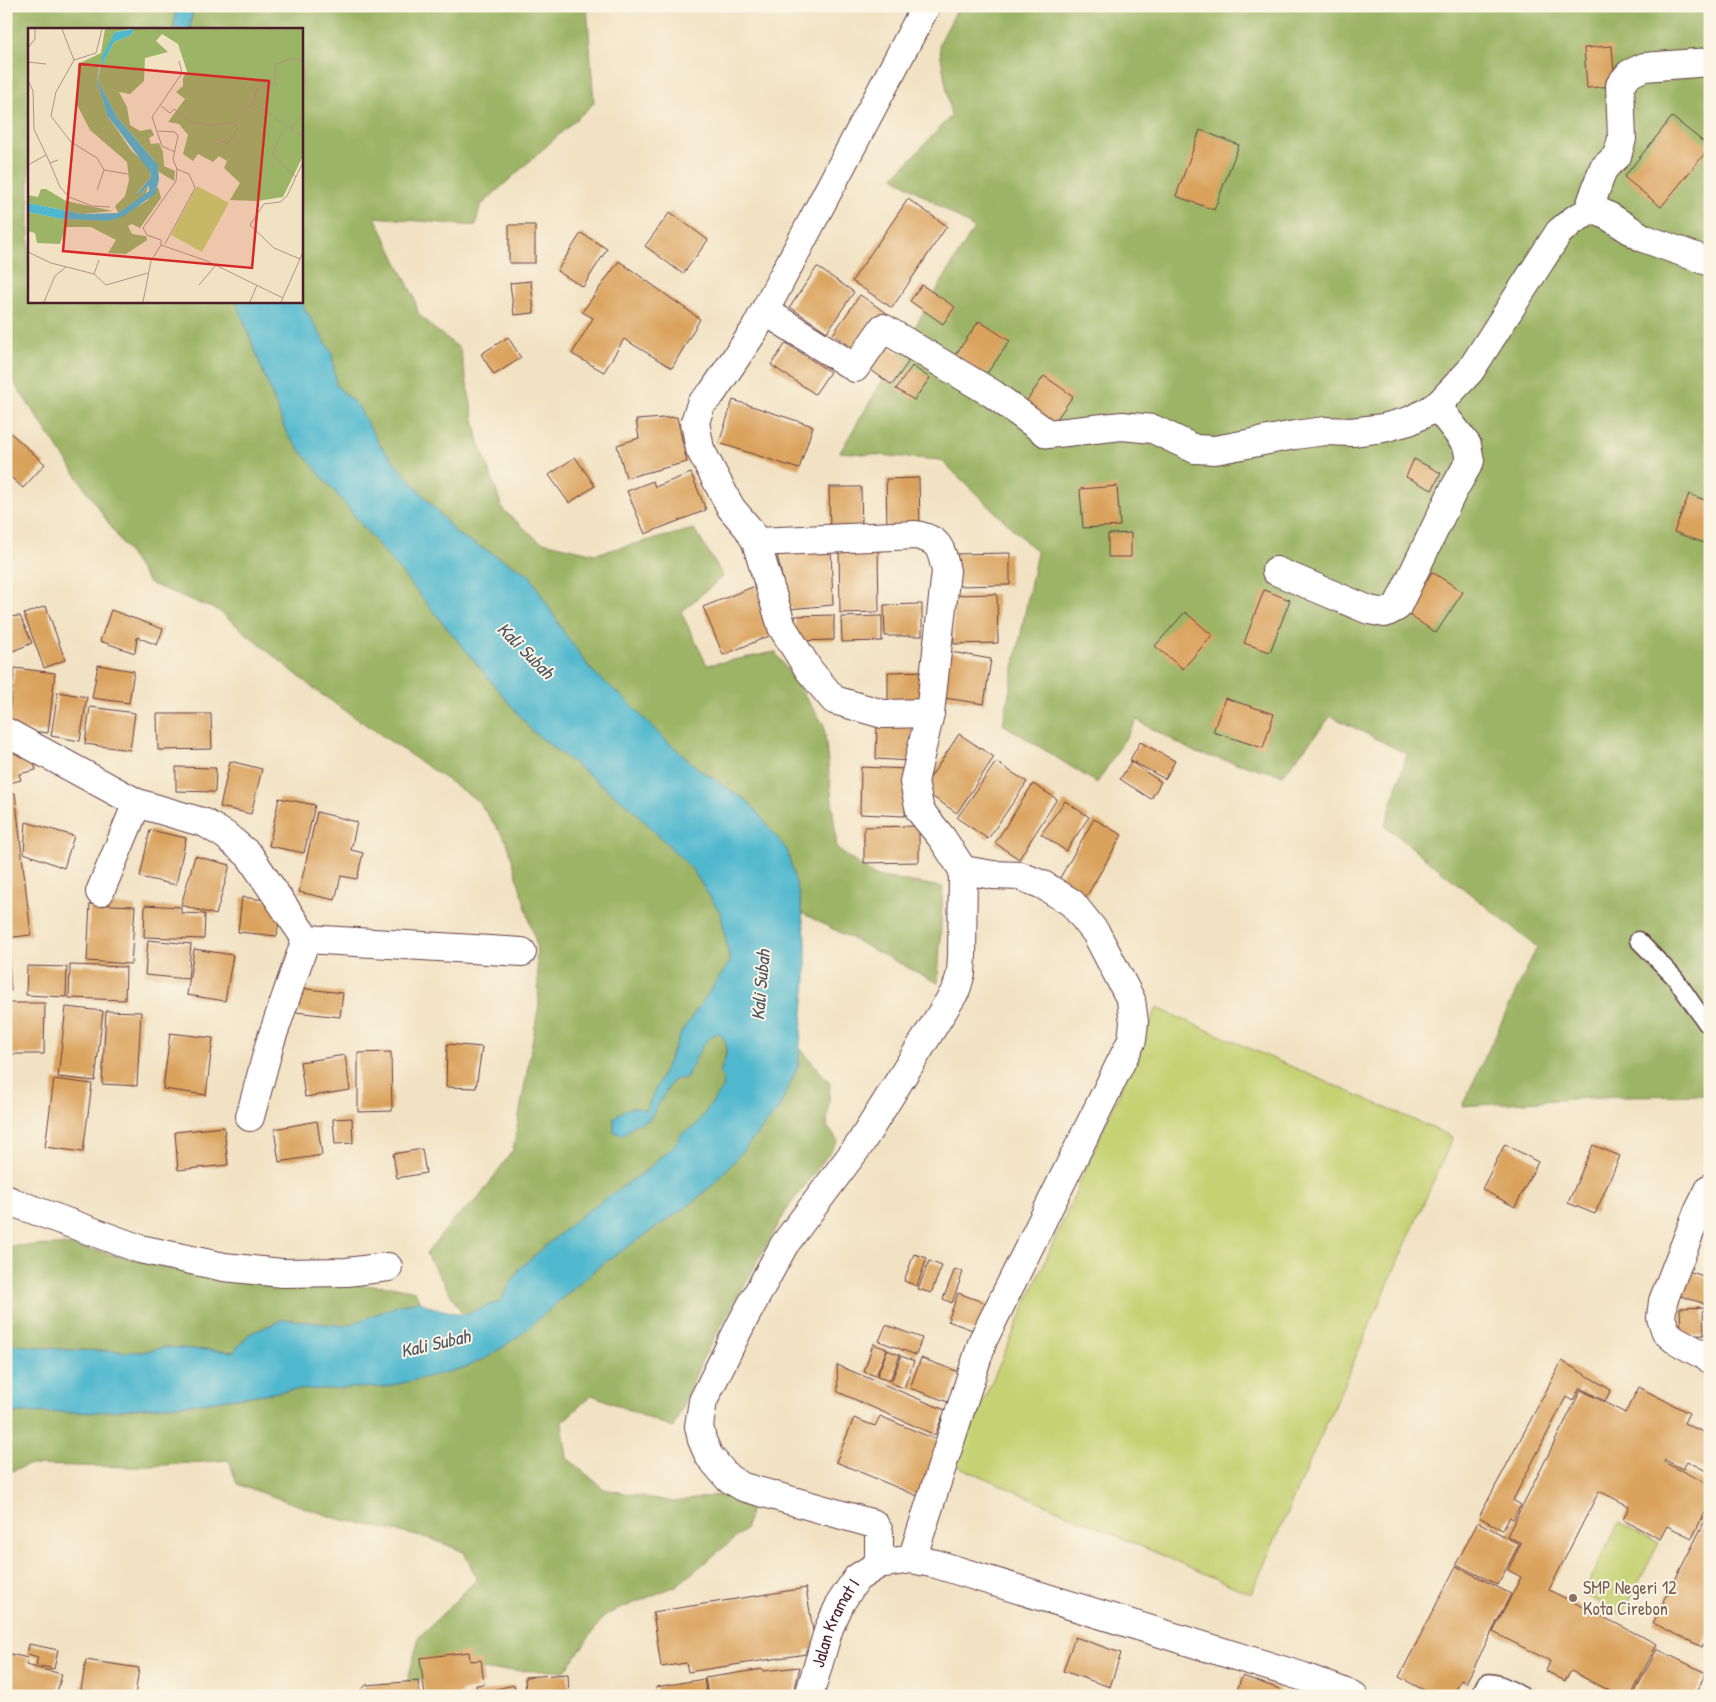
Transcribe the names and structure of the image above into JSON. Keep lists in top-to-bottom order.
{
  "streets": {
    "street": ["Jalan Kramat I"]
  },
  "water": ["Kali Subah"],
  "places": ["SMP Negeri 12 Kota Cirebon"]
}
